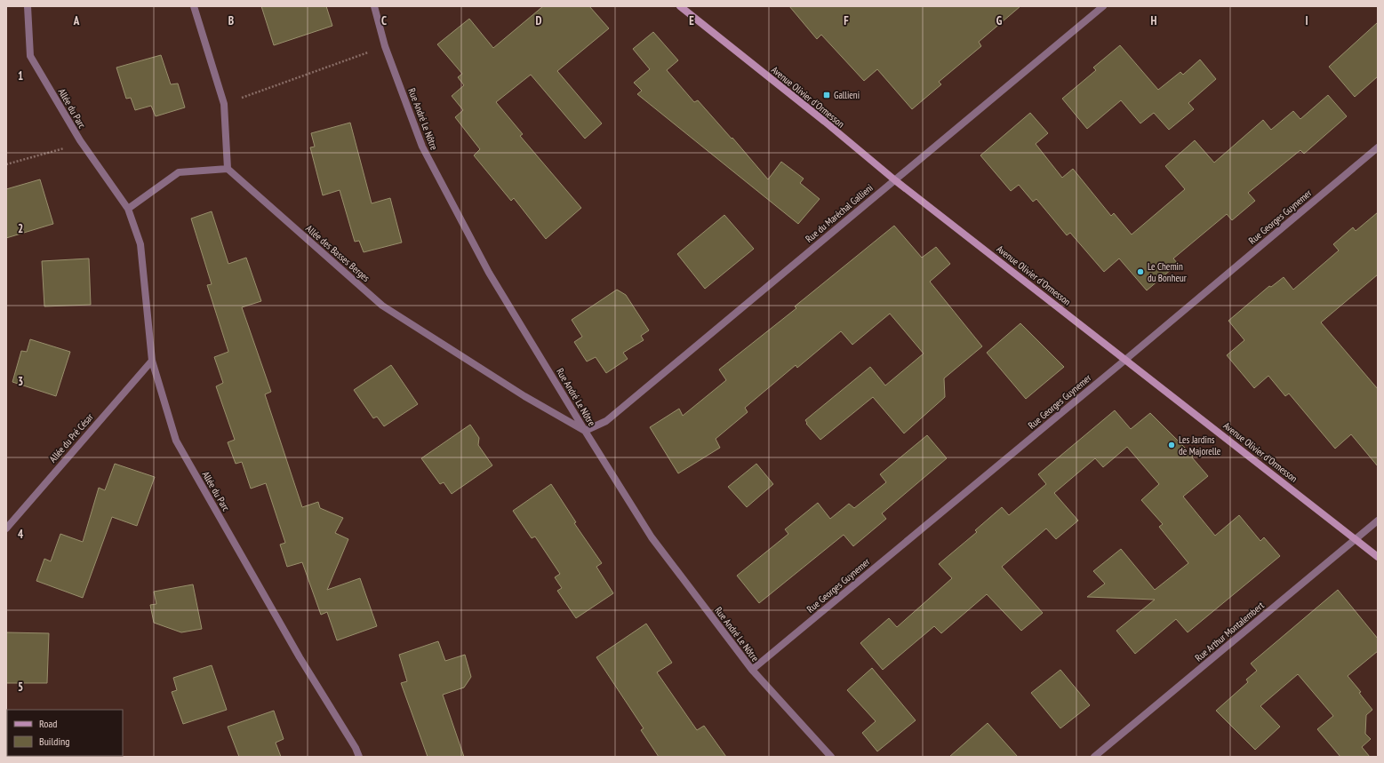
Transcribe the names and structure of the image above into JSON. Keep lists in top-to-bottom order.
{
  "streets": {
    "main road": ["Avenue Olivier d'Ormesson"],
    "street": [
      "Allée du Parc",
      "Rue André Le Nôtre",
      "Rue du Maréchal Gallieni",
      "Rue Georges Guynemer",
      "Allée des Basses Berges",
      "Allée du Pré César",
      "Rue Arthur Montalembert"
    ]
  },
  "crossings": [
    ["Avenue Olivier d'Ormesson", "Rue du Maréchal Gallieni"],
    ["Avenue Olivier d'Ormesson", "Rue Georges Guynemer"],
    ["Avenue Olivier d'Ormesson", "Rue Arthur Montalembert"],
    ["Allée du Parc", "Allée du Pré César"],
    ["Rue André Le Nôtre", "Rue du Maréchal Gallieni"],
    ["Rue André Le Nôtre", "Rue Georges Guynemer"],
    ["Rue André Le Nôtre", "Allée des Basses Berges"],
    ["Rue du Maréchal Gallieni", "Allée des Basses Berges"]
  ],
  "places": {
    "transit": ["Gallieni"],
    "other": ["Le Chemin du Bonheur", "Les Jardins de Majorelle"]
  },
  "legend": ["Road", "Building"],
  "grid": {
    "columns": [
      "A",
      "B",
      "C",
      "D",
      "E",
      "F",
      "G",
      "H",
      "I"
    ],
    "rows": [
      "1",
      "2",
      "3",
      "4",
      "5"
    ]
  }
}
